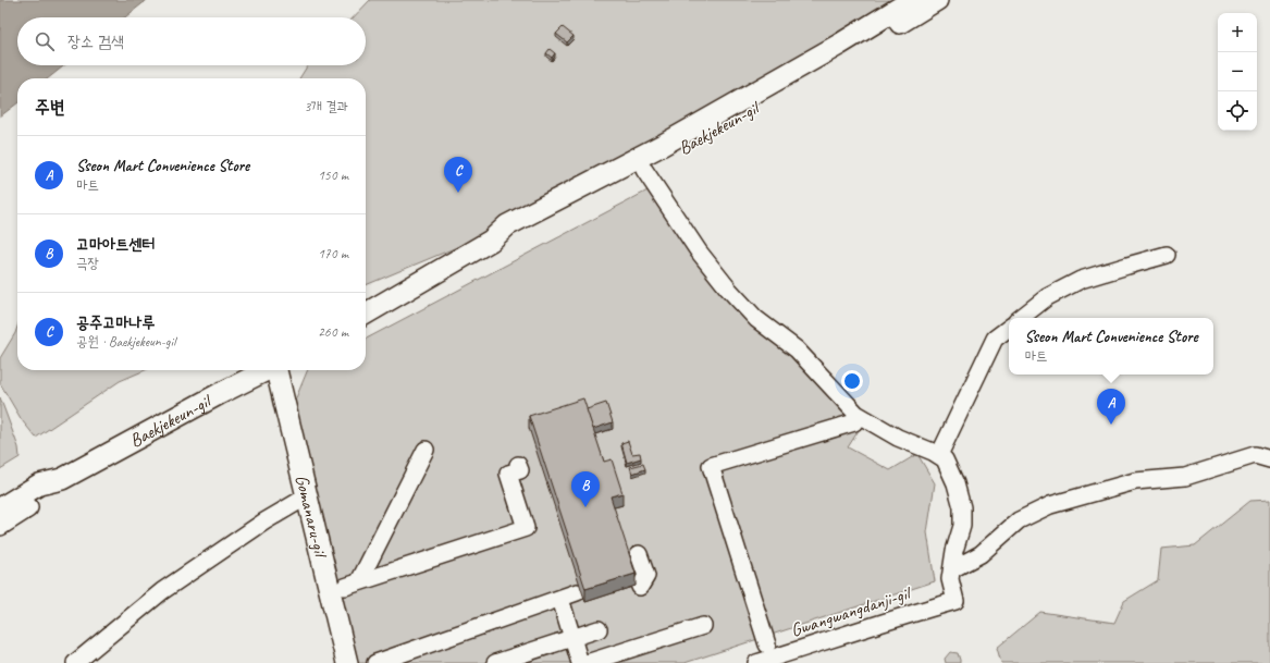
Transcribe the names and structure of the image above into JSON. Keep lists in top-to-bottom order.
{
  "streets": {
    "main road": ["Baekjekeun-gil", "Gomanaru-gil"],
    "street": ["Gwangwangdanji-gil"]
  },
  "page": {
    "map_buttons": ["+", "−"],
    "search": "장소 검색",
    "heading": ["주변", "3개 결과"],
    "list": [
      {
        "mark": "A",
        "name": "Sseon Mart Convenience Store",
        "note": "마트",
        "value": "150 m"
      },
      {
        "mark": "B",
        "name": "고마아트센터",
        "note": "극장",
        "value": "170 m"
      },
      {
        "mark": "C",
        "name": "공주고마나루",
        "note": "공원 · Baekjekeun-gil",
        "value": "260 m"
      }
    ],
    "pins": ["C", "A", "B"],
    "popup": ["Sseon Mart Convenience Store", "마트"]
  }
}
